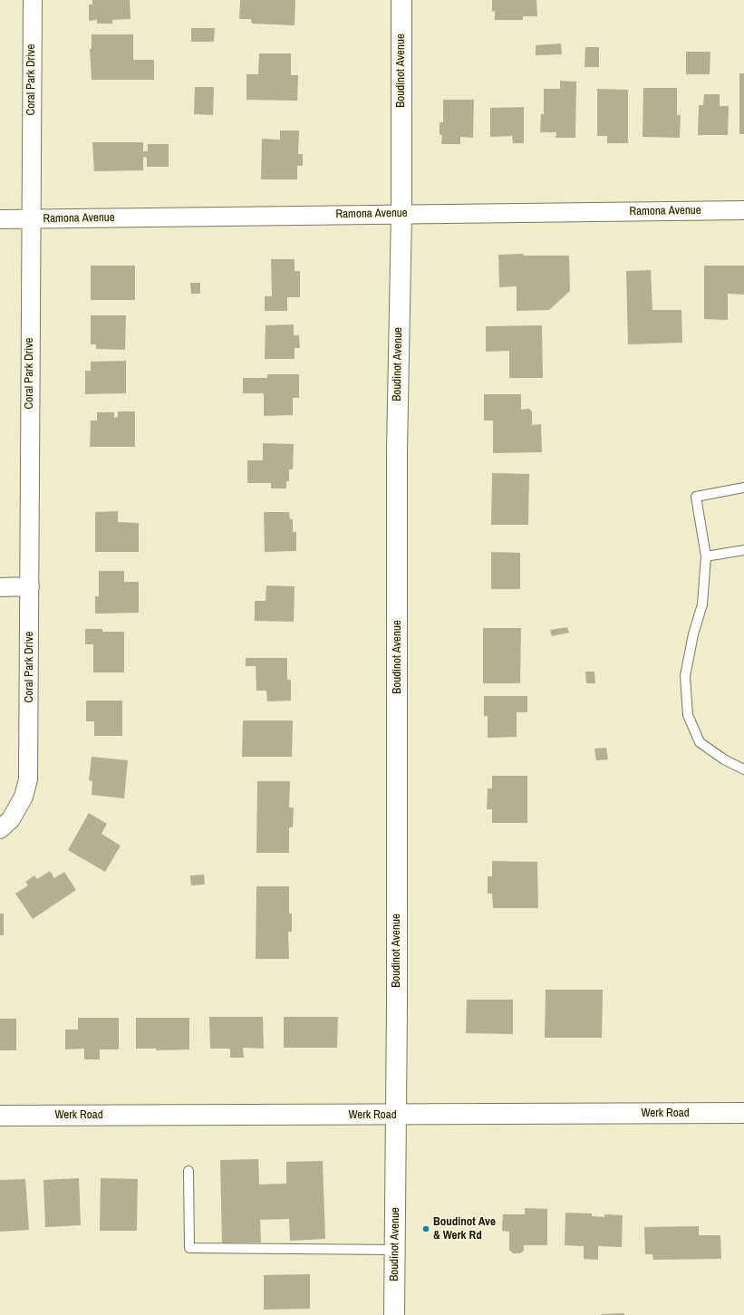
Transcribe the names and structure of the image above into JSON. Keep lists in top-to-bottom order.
{
  "streets": {
    "street": [
      "Boudinot Avenue",
      "Coral Park Drive",
      "Ramona Avenue",
      "Werk Road"
    ]
  },
  "crossings": [
    ["Boudinot Avenue", "Ramona Avenue"],
    ["Boudinot Avenue", "Werk Road"],
    ["Coral Park Drive", "Ramona Avenue"]
  ],
  "places": ["Boudinot Ave & Werk Rd"]
}
